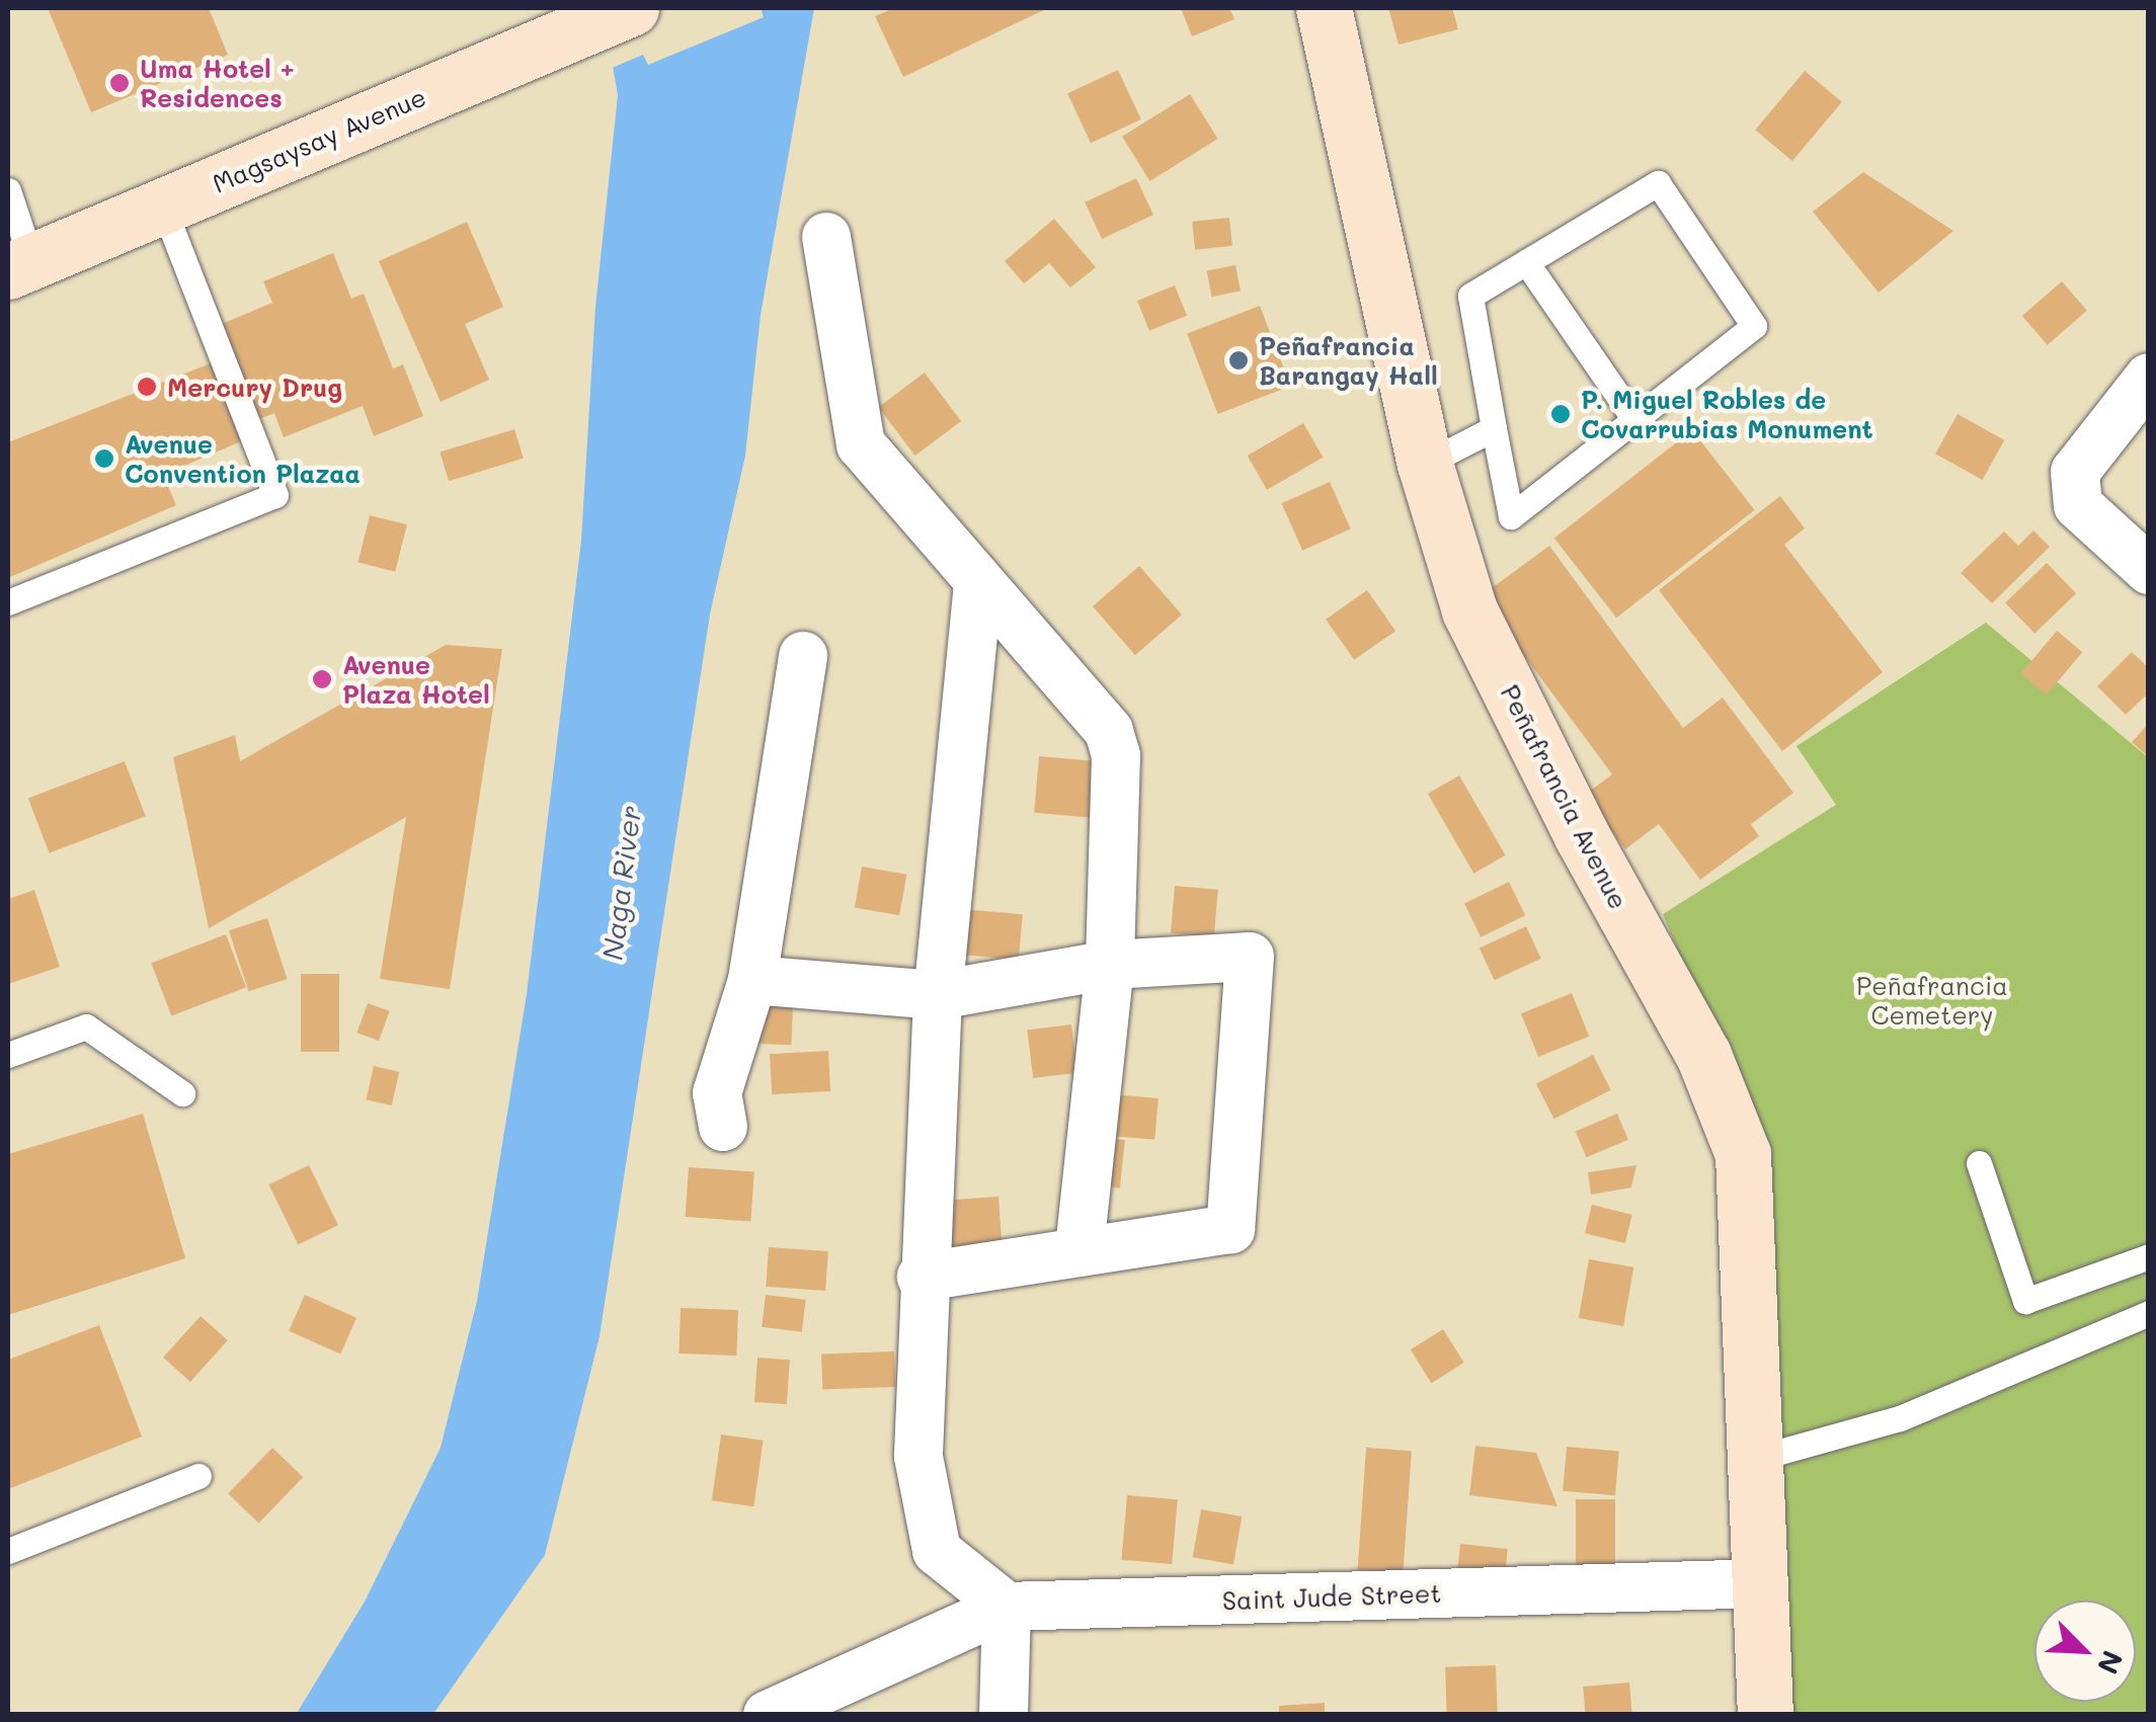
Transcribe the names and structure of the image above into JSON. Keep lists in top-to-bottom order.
{
  "streets": {
    "main road": ["Magsaysay Avenue", "Peñafrancia Avenue"],
    "street": ["Saint Jude Street"]
  },
  "crossings": [
    ["Peñafrancia Avenue", "Saint Jude Street"]
  ],
  "water": ["Naga River"],
  "parks": ["Peñafrancia Cemetery"],
  "places": [
    "Uma Hotel + Residences",
    "Peñafrancia Barangay Hall",
    "Mercury Drug",
    "P. Miguel Robles de Covarrubias Monument",
    "Avenue Convention Plazaa",
    "Avenue Plaza Hotel"
  ],
  "north": "bottom right"
}
